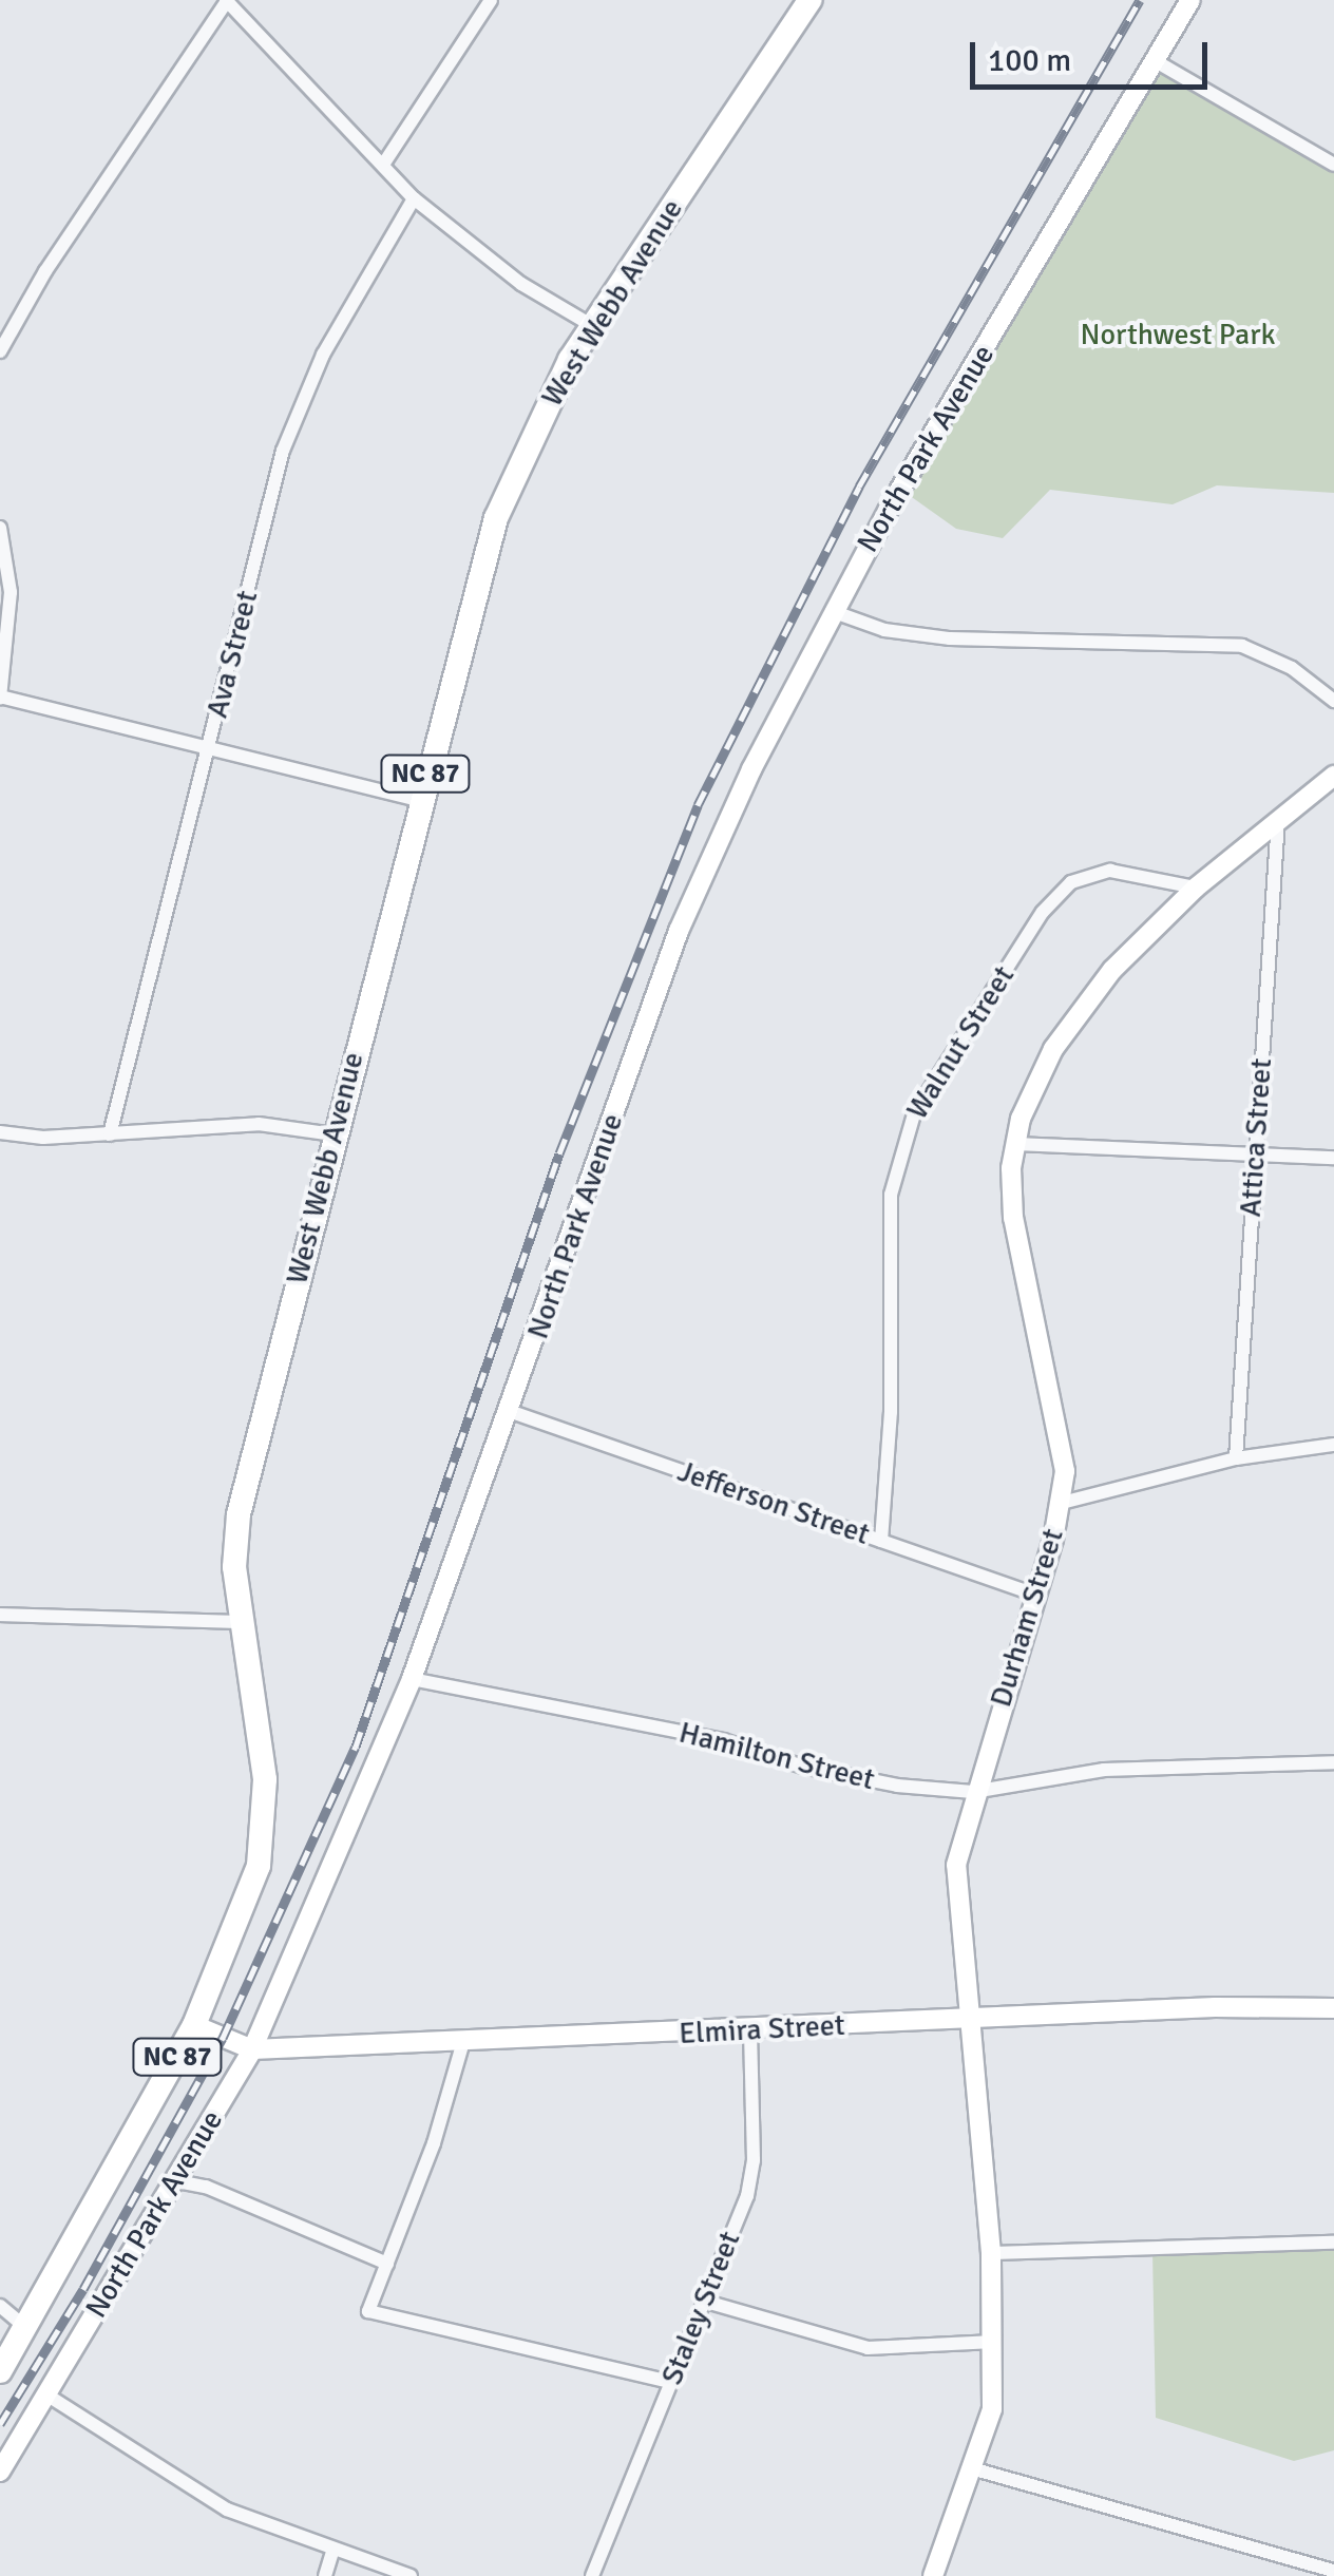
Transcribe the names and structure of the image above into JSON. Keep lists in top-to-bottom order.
{
  "streets": {
    "highway": ["West Webb Avenue", "NC 87"],
    "street": [
      "North Park Avenue",
      "Ava Street",
      "Walnut Street",
      "Attica Street",
      "Jefferson Street",
      "Durham Street",
      "Hamilton Street",
      "Elmira Street",
      "Staley Street"
    ]
  },
  "crossings": [
    ["West Webb Avenue", "Elmira Street"],
    ["North Park Avenue", "Jefferson Street"],
    ["North Park Avenue", "Hamilton Street"],
    ["North Park Avenue", "Elmira Street"],
    ["Walnut Street", "Jefferson Street"],
    ["Walnut Street", "Durham Street"],
    ["Attica Street", "Durham Street"],
    ["Jefferson Street", "Durham Street"],
    ["Durham Street", "Hamilton Street"],
    ["Durham Street", "Elmira Street"],
    ["Elmira Street", "Staley Street"]
  ],
  "parks": ["Northwest Park"],
  "scale_bar": "100 m"
}
